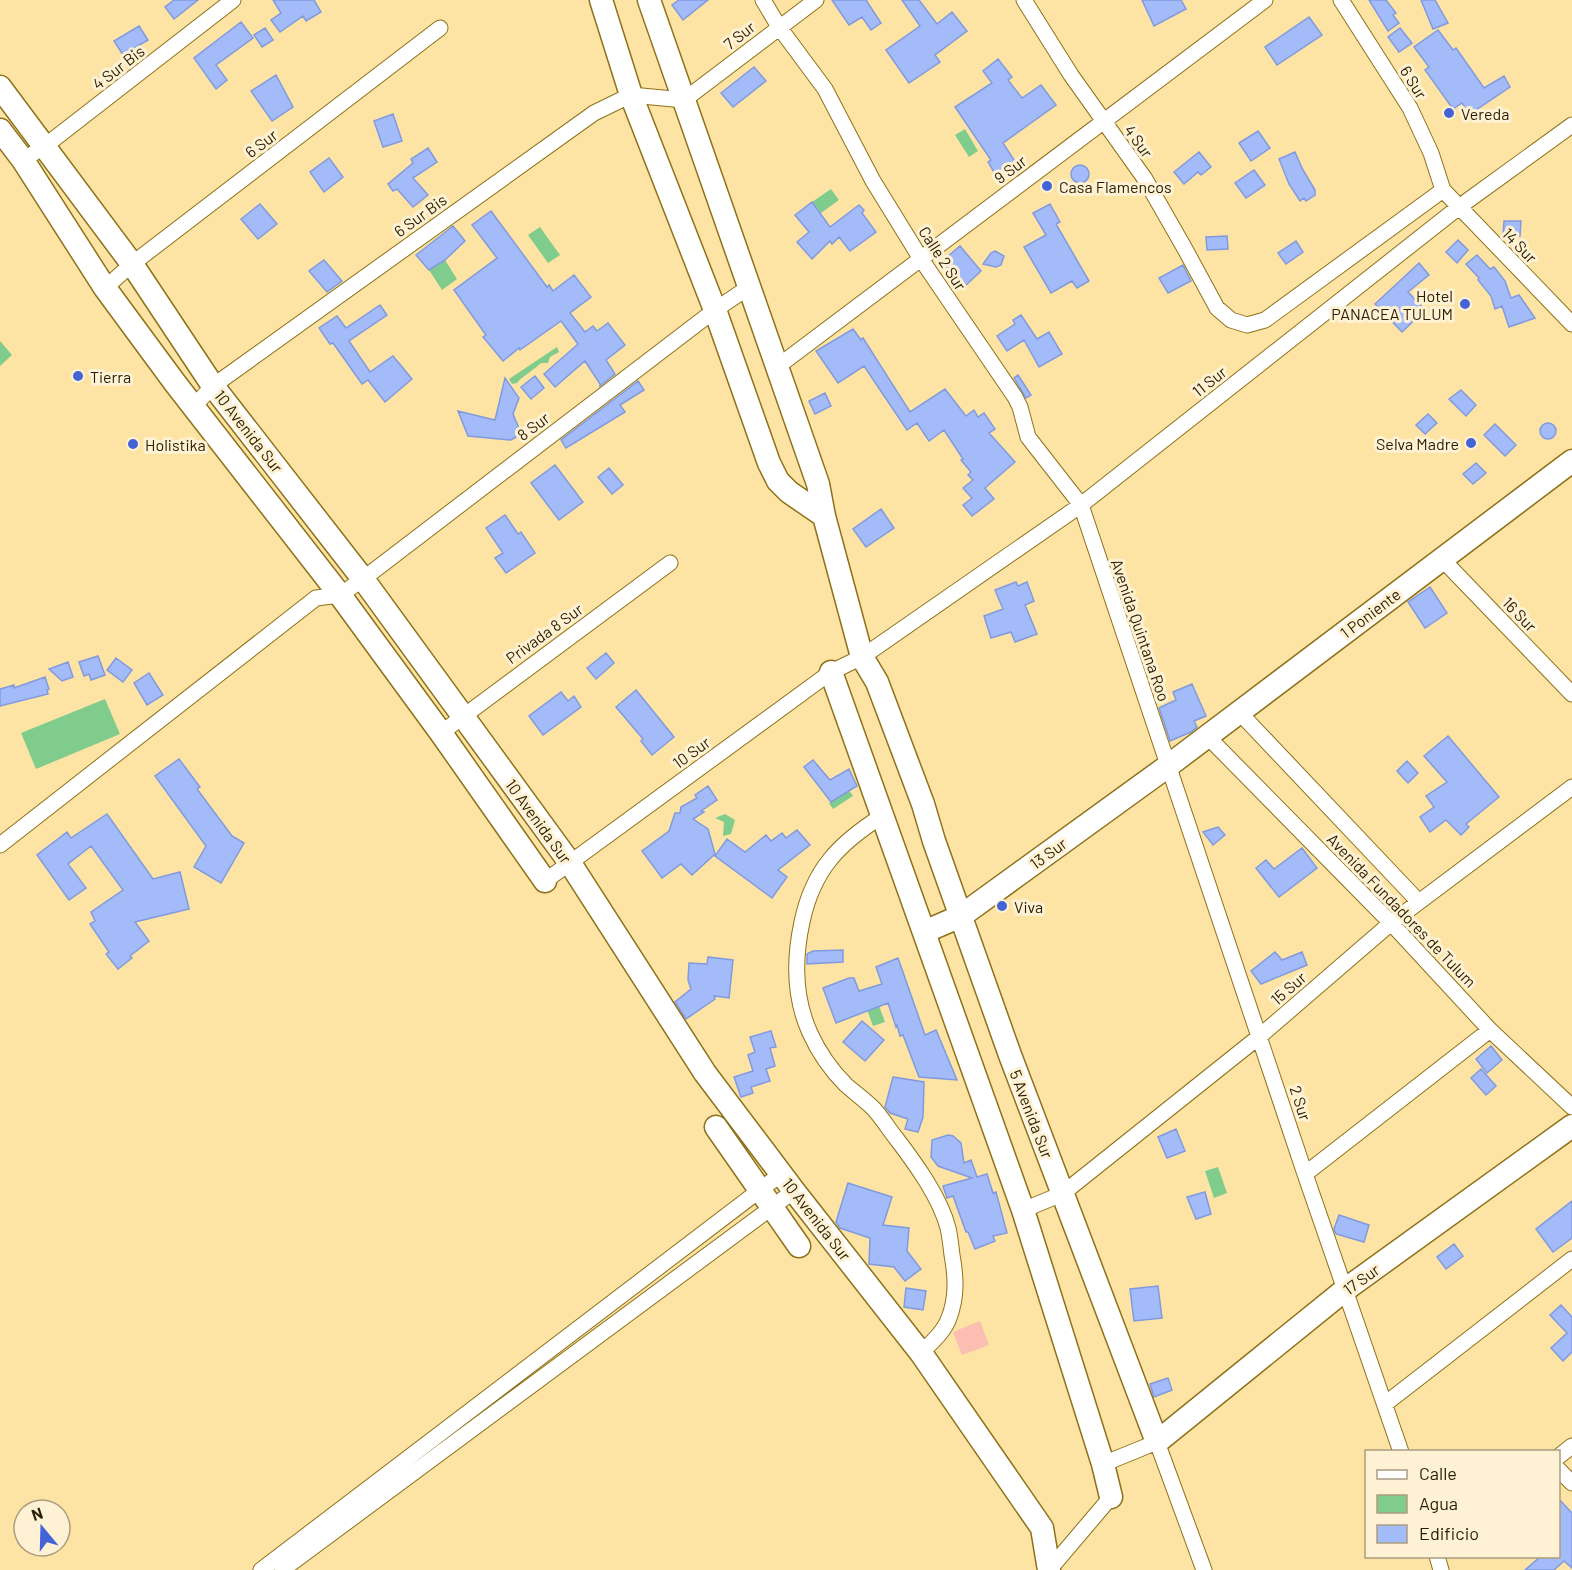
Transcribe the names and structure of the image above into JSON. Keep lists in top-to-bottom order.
{
  "streets": {
    "street": [
      "7 Sur",
      "4 Sur Bis",
      "6 Sur",
      "4 Sur",
      "9 Sur",
      "6 Sur Bis",
      "14 Sur",
      "Calle 2 Sur",
      "11 Sur",
      "8 Sur",
      "10 Avenida Sur",
      "1 Poniente",
      "16 Sur",
      "Avenida Quintana Roo",
      "Privada 8 Sur",
      "10 Sur",
      "13 Sur",
      "Avenida Fundadores de Tulum",
      "15 Sur",
      "2 Sur",
      "5 Avenida Sur",
      "17 Sur"
    ]
  },
  "crossings": [
    ["7 Sur", "Calle 2 Sur"],
    ["7 Sur", "5 Avenida Sur"],
    ["4 Sur Bis", "10 Avenida Sur"],
    ["6 Sur", "4 Sur"],
    ["6 Sur", "14 Sur"],
    ["6 Sur", "10 Avenida Sur"],
    ["4 Sur", "9 Sur"],
    ["4 Sur", "14 Sur"],
    ["9 Sur", "Calle 2 Sur"],
    ["9 Sur", "5 Avenida Sur"],
    ["6 Sur Bis", "10 Avenida Sur"],
    ["14 Sur", "11 Sur"],
    ["Calle 2 Sur", "11 Sur"],
    ["Calle 2 Sur", "Avenida Quintana Roo"],
    ["11 Sur", "Avenida Quintana Roo"],
    ["11 Sur", "10 Sur"],
    ["11 Sur", "5 Avenida Sur"],
    ["8 Sur", "10 Avenida Sur"],
    ["8 Sur", "5 Avenida Sur"],
    ["10 Avenida Sur", "Privada 8 Sur"],
    ["10 Avenida Sur", "10 Sur"],
    ["1 Poniente", "16 Sur"],
    ["1 Poniente", "Avenida Quintana Roo"],
    ["1 Poniente", "13 Sur"],
    ["1 Poniente", "Avenida Fundadores de Tulum"],
    ["1 Poniente", "2 Sur"],
    ["Avenida Quintana Roo", "13 Sur"],
    ["Avenida Quintana Roo", "2 Sur"],
    ["10 Sur", "5 Avenida Sur"],
    ["13 Sur", "2 Sur"],
    ["13 Sur", "5 Avenida Sur"],
    ["Avenida Fundadores de Tulum", "15 Sur"],
    ["15 Sur", "2 Sur"],
    ["15 Sur", "5 Avenida Sur"],
    ["2 Sur", "17 Sur"],
    ["5 Avenida Sur", "17 Sur"]
  ],
  "places": [
    "Vereda",
    "Casa Flamencos",
    "Hotel PANACEA TULUM",
    "Tierra",
    "Selva Madre",
    "Holistika",
    "Viva"
  ],
  "legend": ["Calle", "Agua", "Edificio"],
  "north": "top"
}
